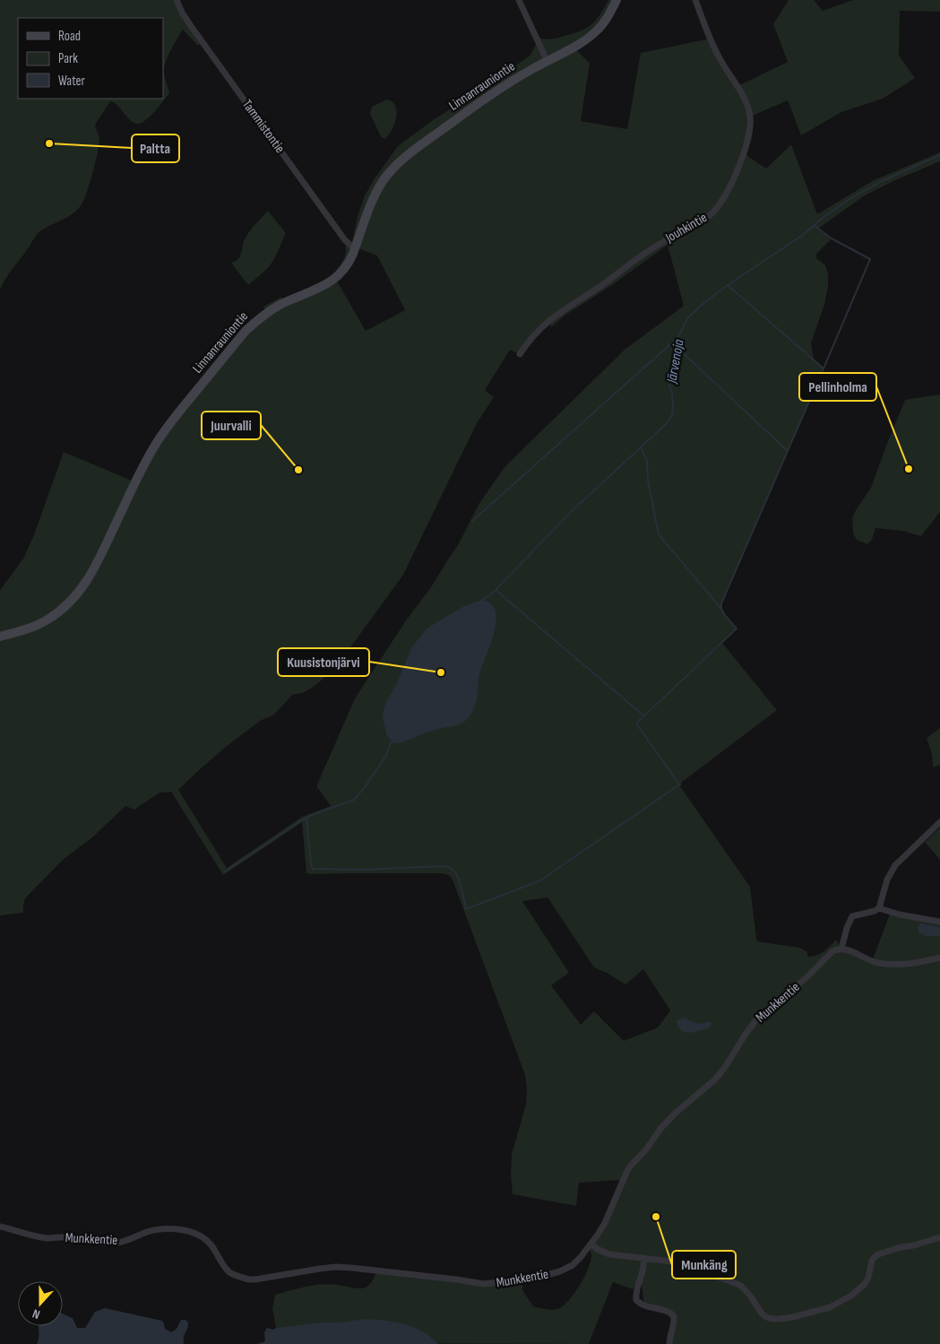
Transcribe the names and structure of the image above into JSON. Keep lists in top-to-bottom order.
{
  "streets": {
    "street": [
      "Linnanrauniontie",
      "Tammistontie",
      "Jouhkintie",
      "Munkkentie"
    ]
  },
  "crossings": [
    ["Linnanrauniontie", "Tammistontie"]
  ],
  "water": ["Järvenoja"],
  "places": [
    "Paltta",
    "Pellinholma",
    "Juurvalli",
    "Kuusistonjärvi",
    "Munkäng"
  ],
  "legend": ["Road", "Park", "Water"],
  "north": "bottom"
}
